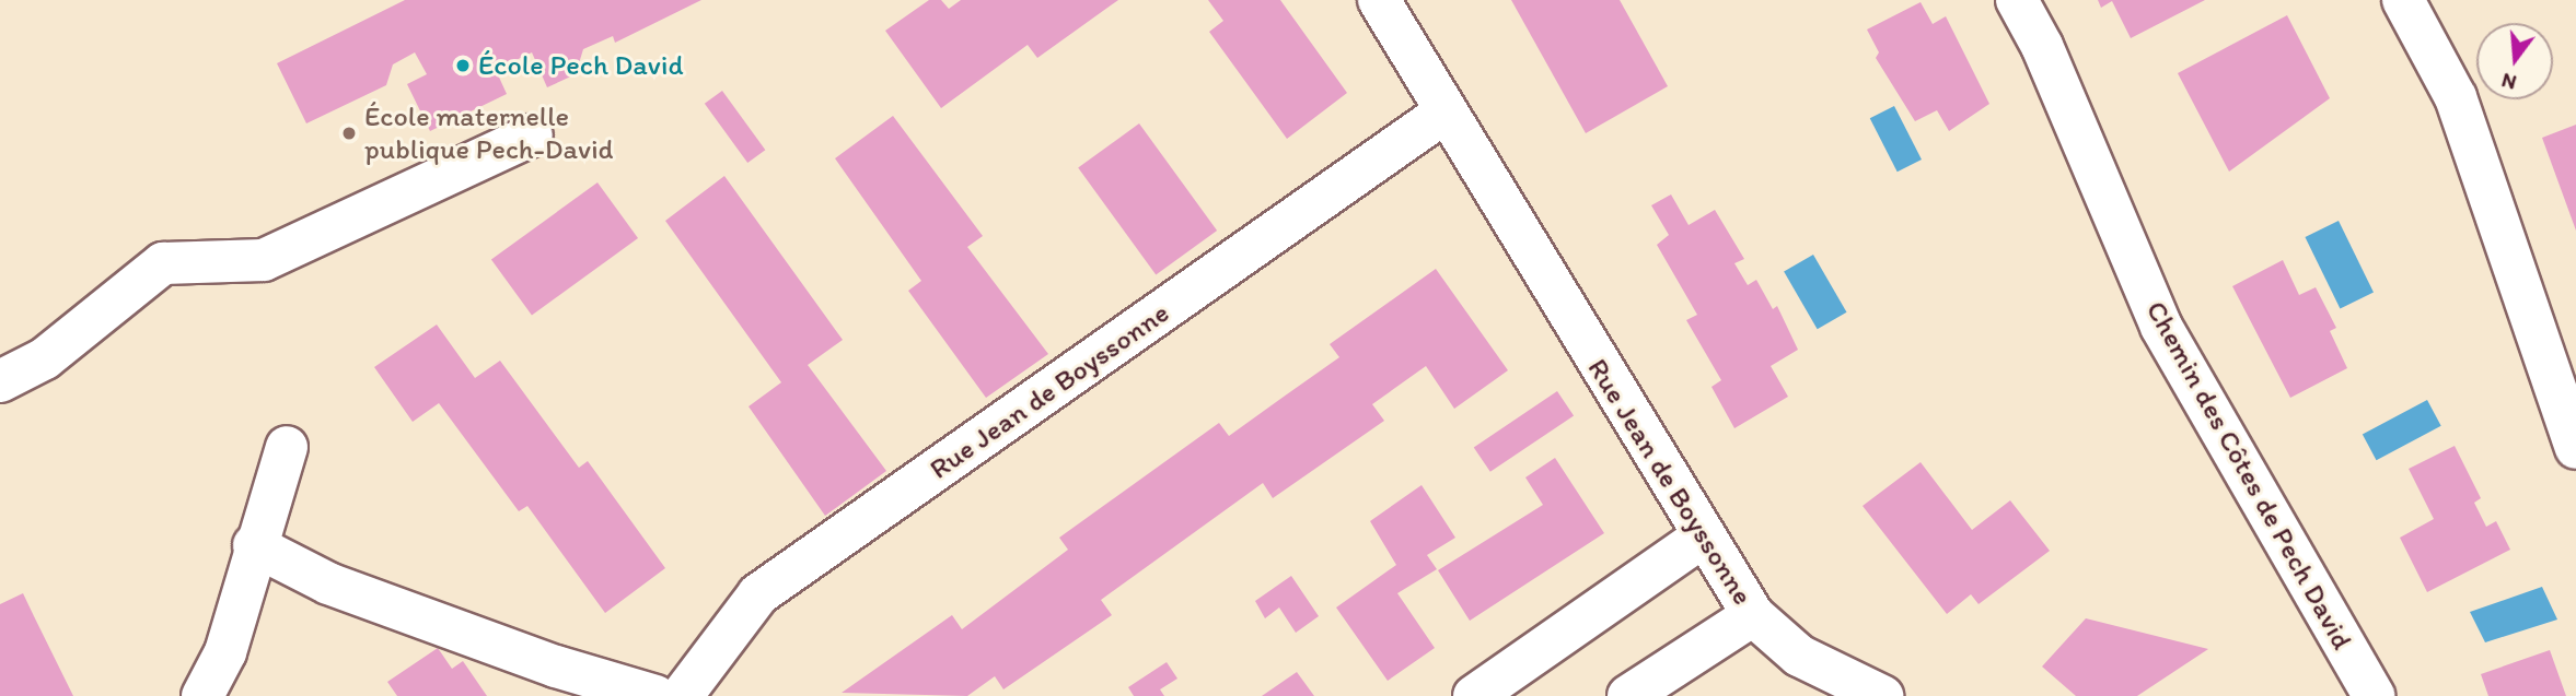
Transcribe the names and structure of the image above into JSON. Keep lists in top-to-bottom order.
{
  "streets": {
    "street": ["Rue Jean de Boyssonne", "Chemin des Côtes de Pech David"]
  },
  "places": ["École Pech David", "École maternelle publique Pech-David"],
  "north": "bottom"
}
